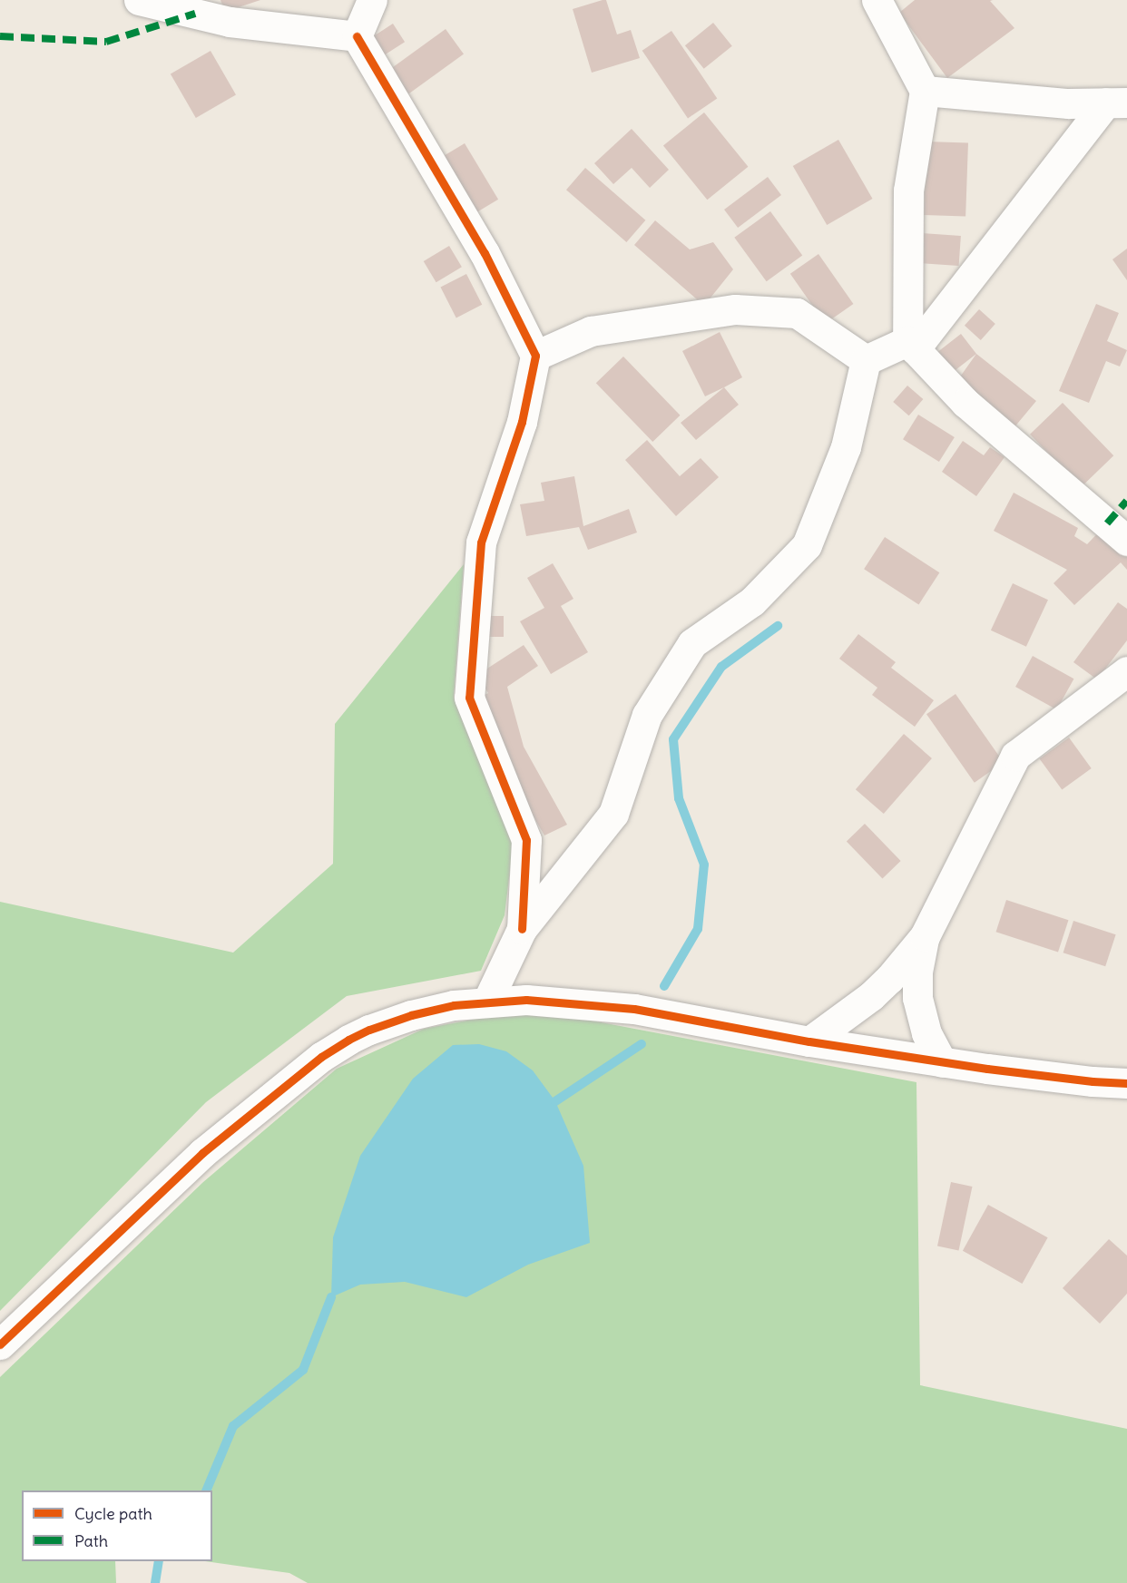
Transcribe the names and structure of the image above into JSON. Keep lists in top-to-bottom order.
{
  "legend": ["Cycle path", "Path"]
}
